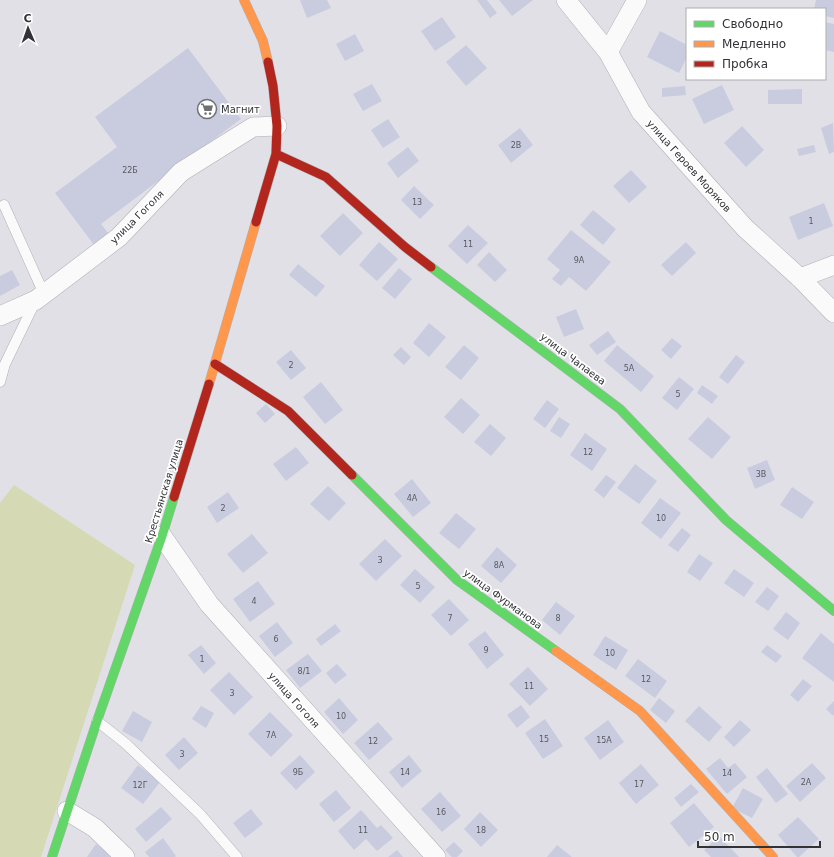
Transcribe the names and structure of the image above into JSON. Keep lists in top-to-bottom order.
{
  "streets": {
    "street": [
      "улица Героев Моряков",
      "улица Гоголя",
      "улица Чапаева",
      "Крестьянская улица",
      "улица Фурманова"
    ]
  },
  "crossings": [
    ["улица Гоголя", "Крестьянская улица"],
    ["улица Чапаева", "Крестьянская улица"],
    ["Крестьянская улица", "улица Фурманова"]
  ],
  "places": {
    "supermarket": ["Магнит"]
  },
  "house_numbers": [
    "2В",
    "22Б",
    "13",
    "1",
    "11",
    "9А",
    "2",
    "5А",
    "5",
    "12",
    "3В",
    "4А",
    "2",
    "10",
    "3",
    "8А",
    "5",
    "4",
    "7",
    "8",
    "6",
    "9",
    "10",
    "1",
    "8/1",
    "12",
    "11",
    "3",
    "10",
    "7А",
    "15",
    "15А",
    "12",
    "3",
    "9Б",
    "14",
    "14",
    "2А",
    "17",
    "12Г",
    "16",
    "11",
    "18"
  ],
  "legend": ["Свободно", "Медленно", "Пробка"],
  "scale_bar": "50 m",
  "north": "top"
}
